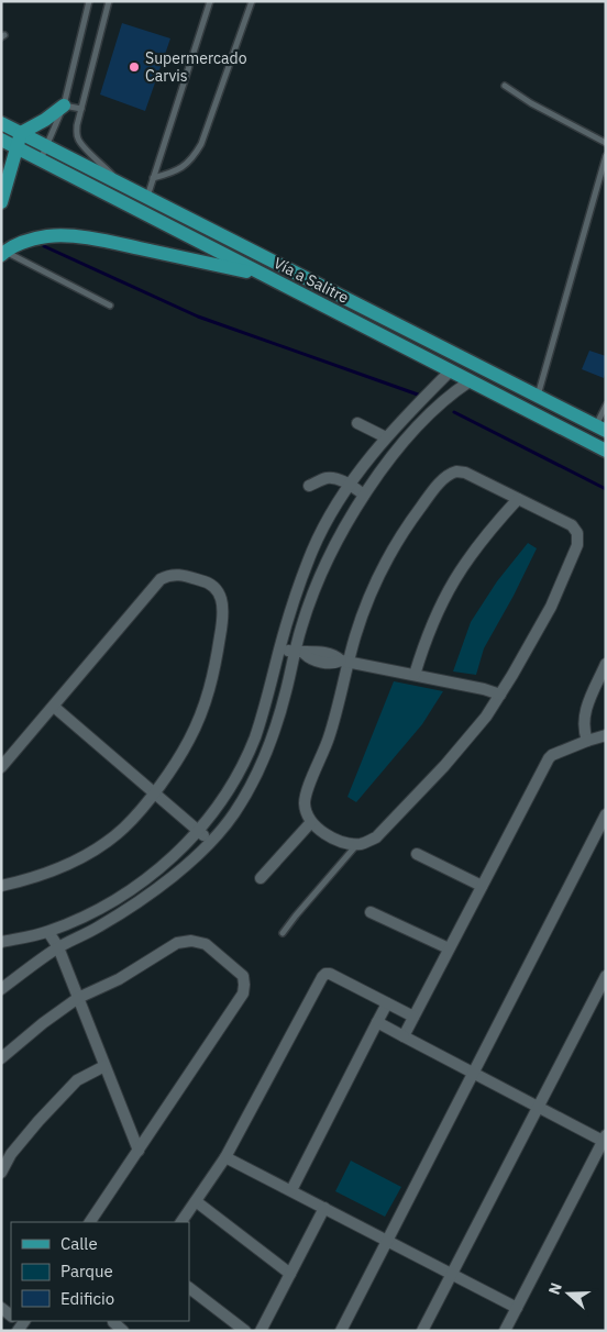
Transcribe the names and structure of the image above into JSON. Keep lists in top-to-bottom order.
{
  "streets": {
    "main road": ["Vía a Salitre"]
  },
  "places": ["Supermercado Carvis"],
  "legend": ["Calle", "Parque", "Edificio"],
  "north": "left"
}
